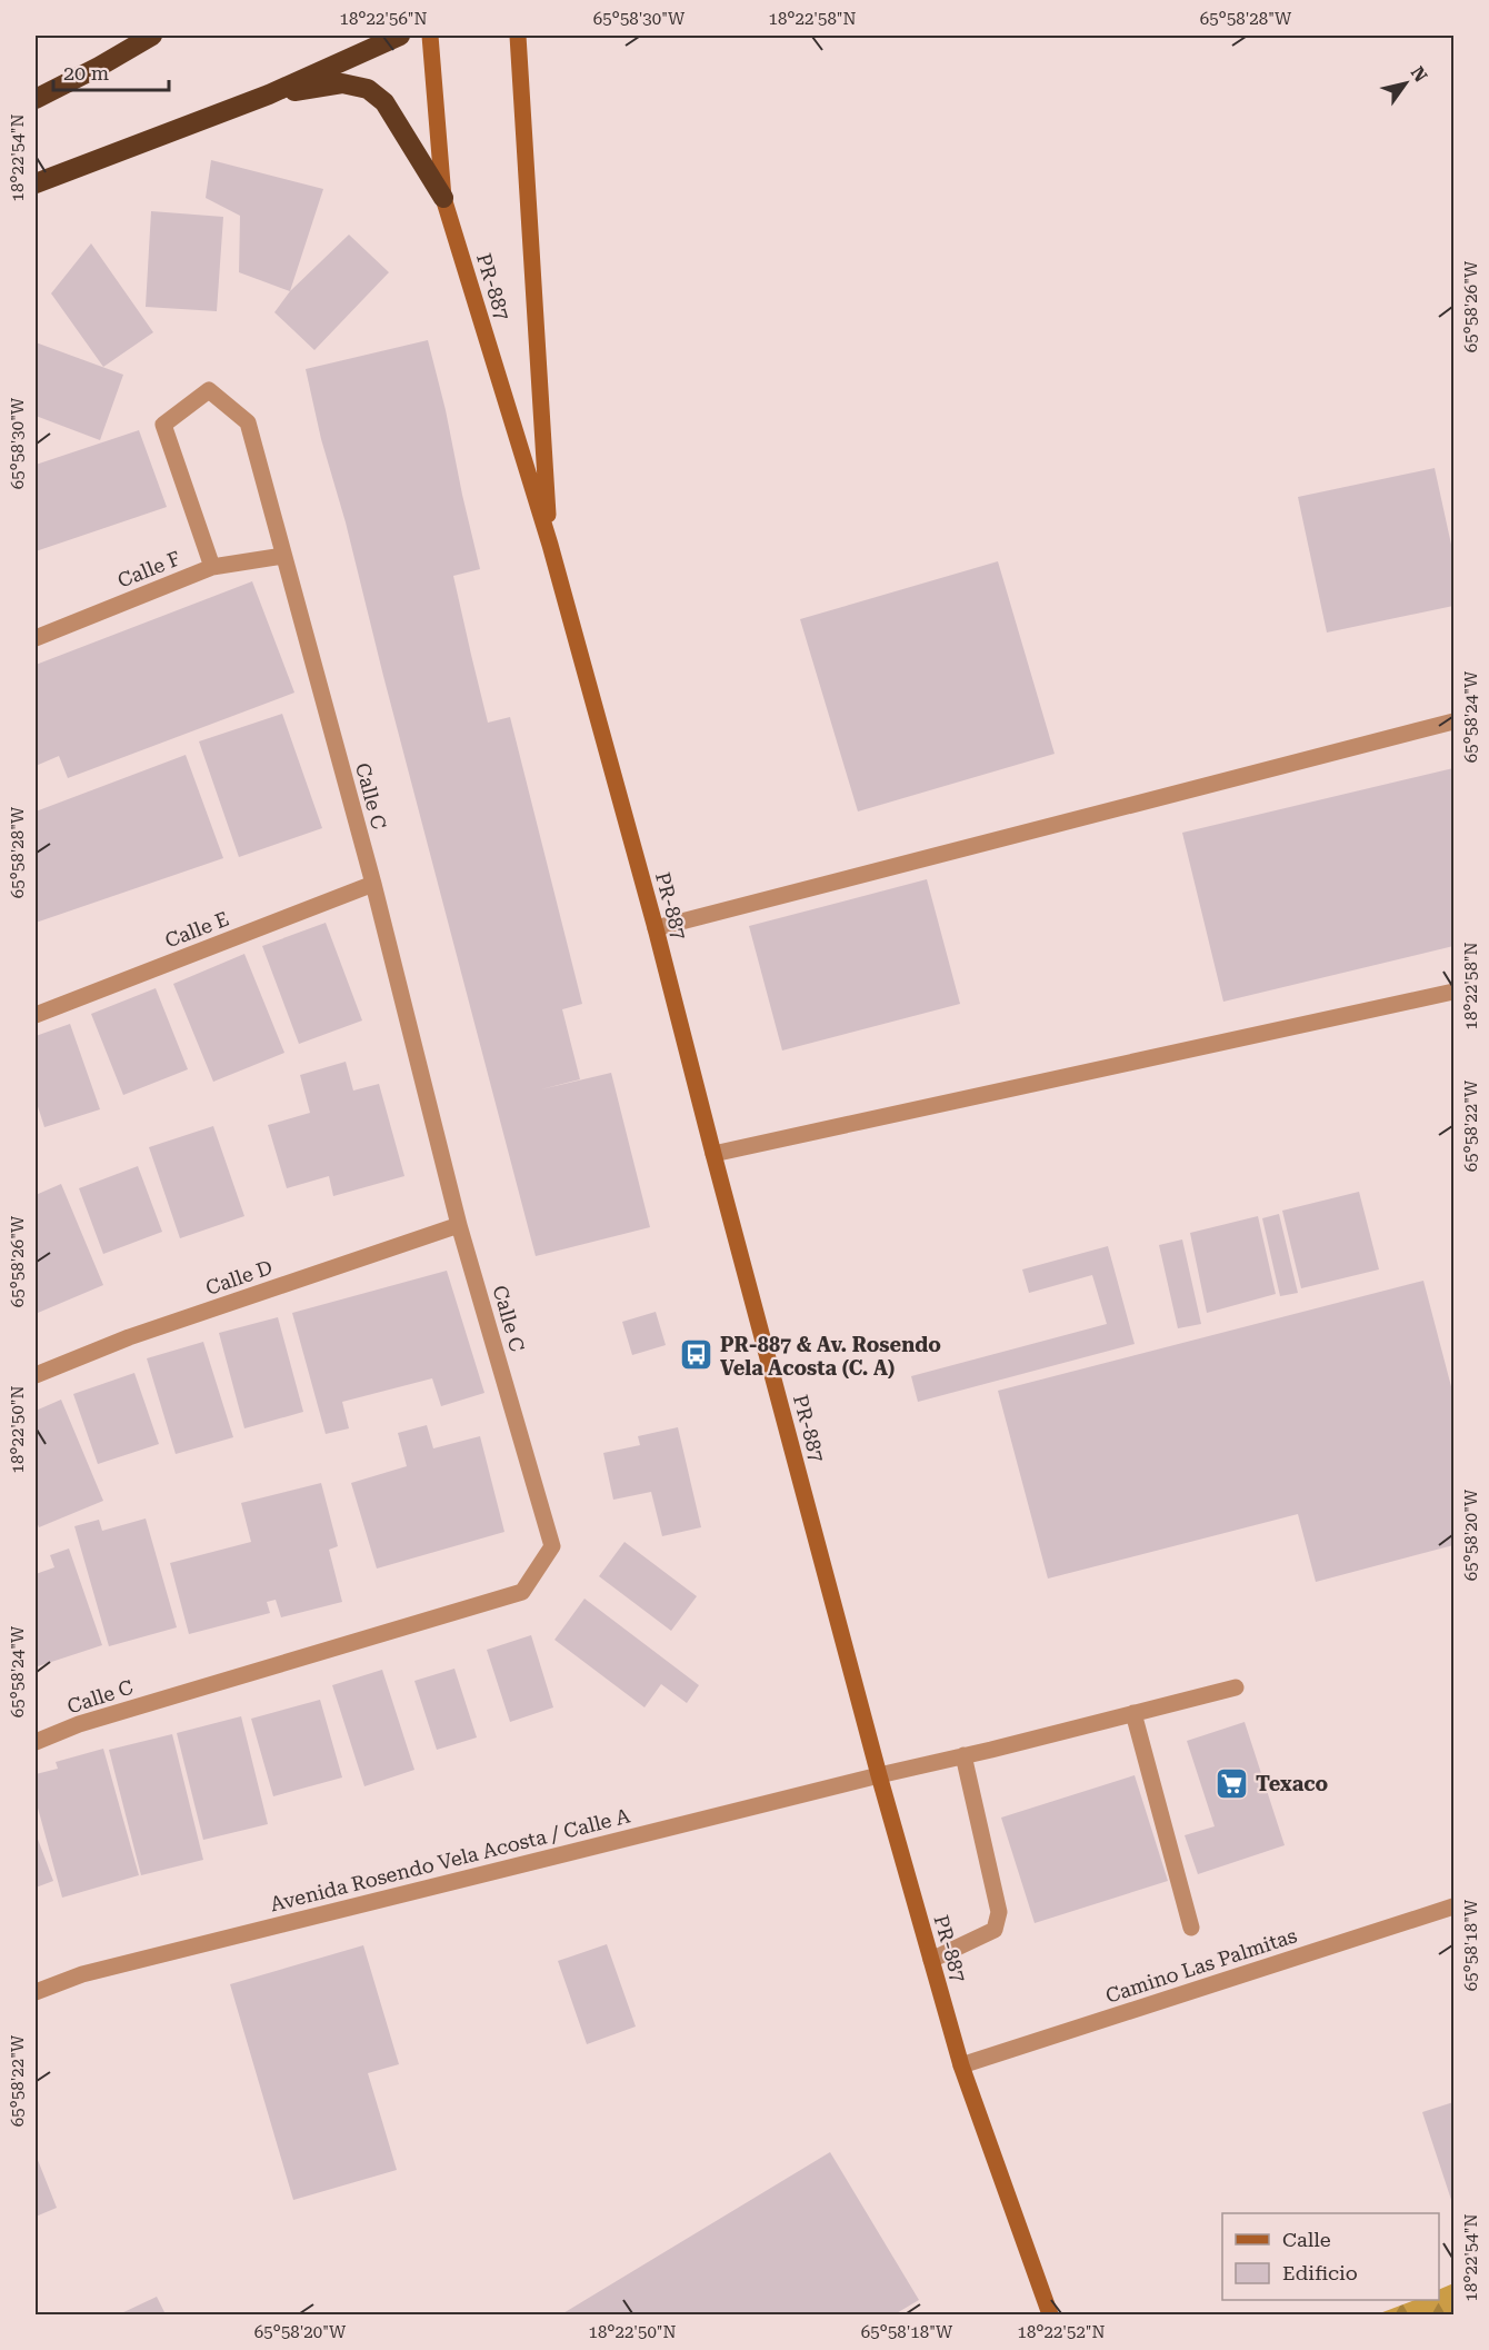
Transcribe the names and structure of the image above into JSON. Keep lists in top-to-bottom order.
{
  "streets": {
    "street": [
      "PR-887",
      "Calle F",
      "Calle C",
      "Calle E",
      "Calle D",
      "Avenida Rosendo Vela Acosta / Calle A",
      "Camino Las Palmitas"
    ]
  },
  "crossings": [
    ["PR-887", "Avenida Rosendo Vela Acosta / Calle A"],
    ["PR-887", "Camino Las Palmitas"],
    ["Calle F", "Calle C"],
    ["Calle C", "Calle E"],
    ["Calle C", "Calle D"]
  ],
  "places": {
    "bus stop": ["PR-887 & Av. Rosendo Vela Acosta (C. A)"],
    "supermarket": ["Texaco"]
  },
  "legend": ["Calle", "Edificio"],
  "scale_bar": "20 m",
  "north": "top right",
  "coordinates": [
    "18°22'56\"N",
    "65°58'30\"W",
    "18°22'58\"N",
    "65°58'28\"W",
    "18°22'54\"N",
    "65°58'26\"W",
    "65°58'24\"W",
    "65°58'22\"W",
    "18°22'50\"N",
    "65°58'20\"W",
    "65°58'18\"W",
    "18°22'52\"N"
  ]
}
